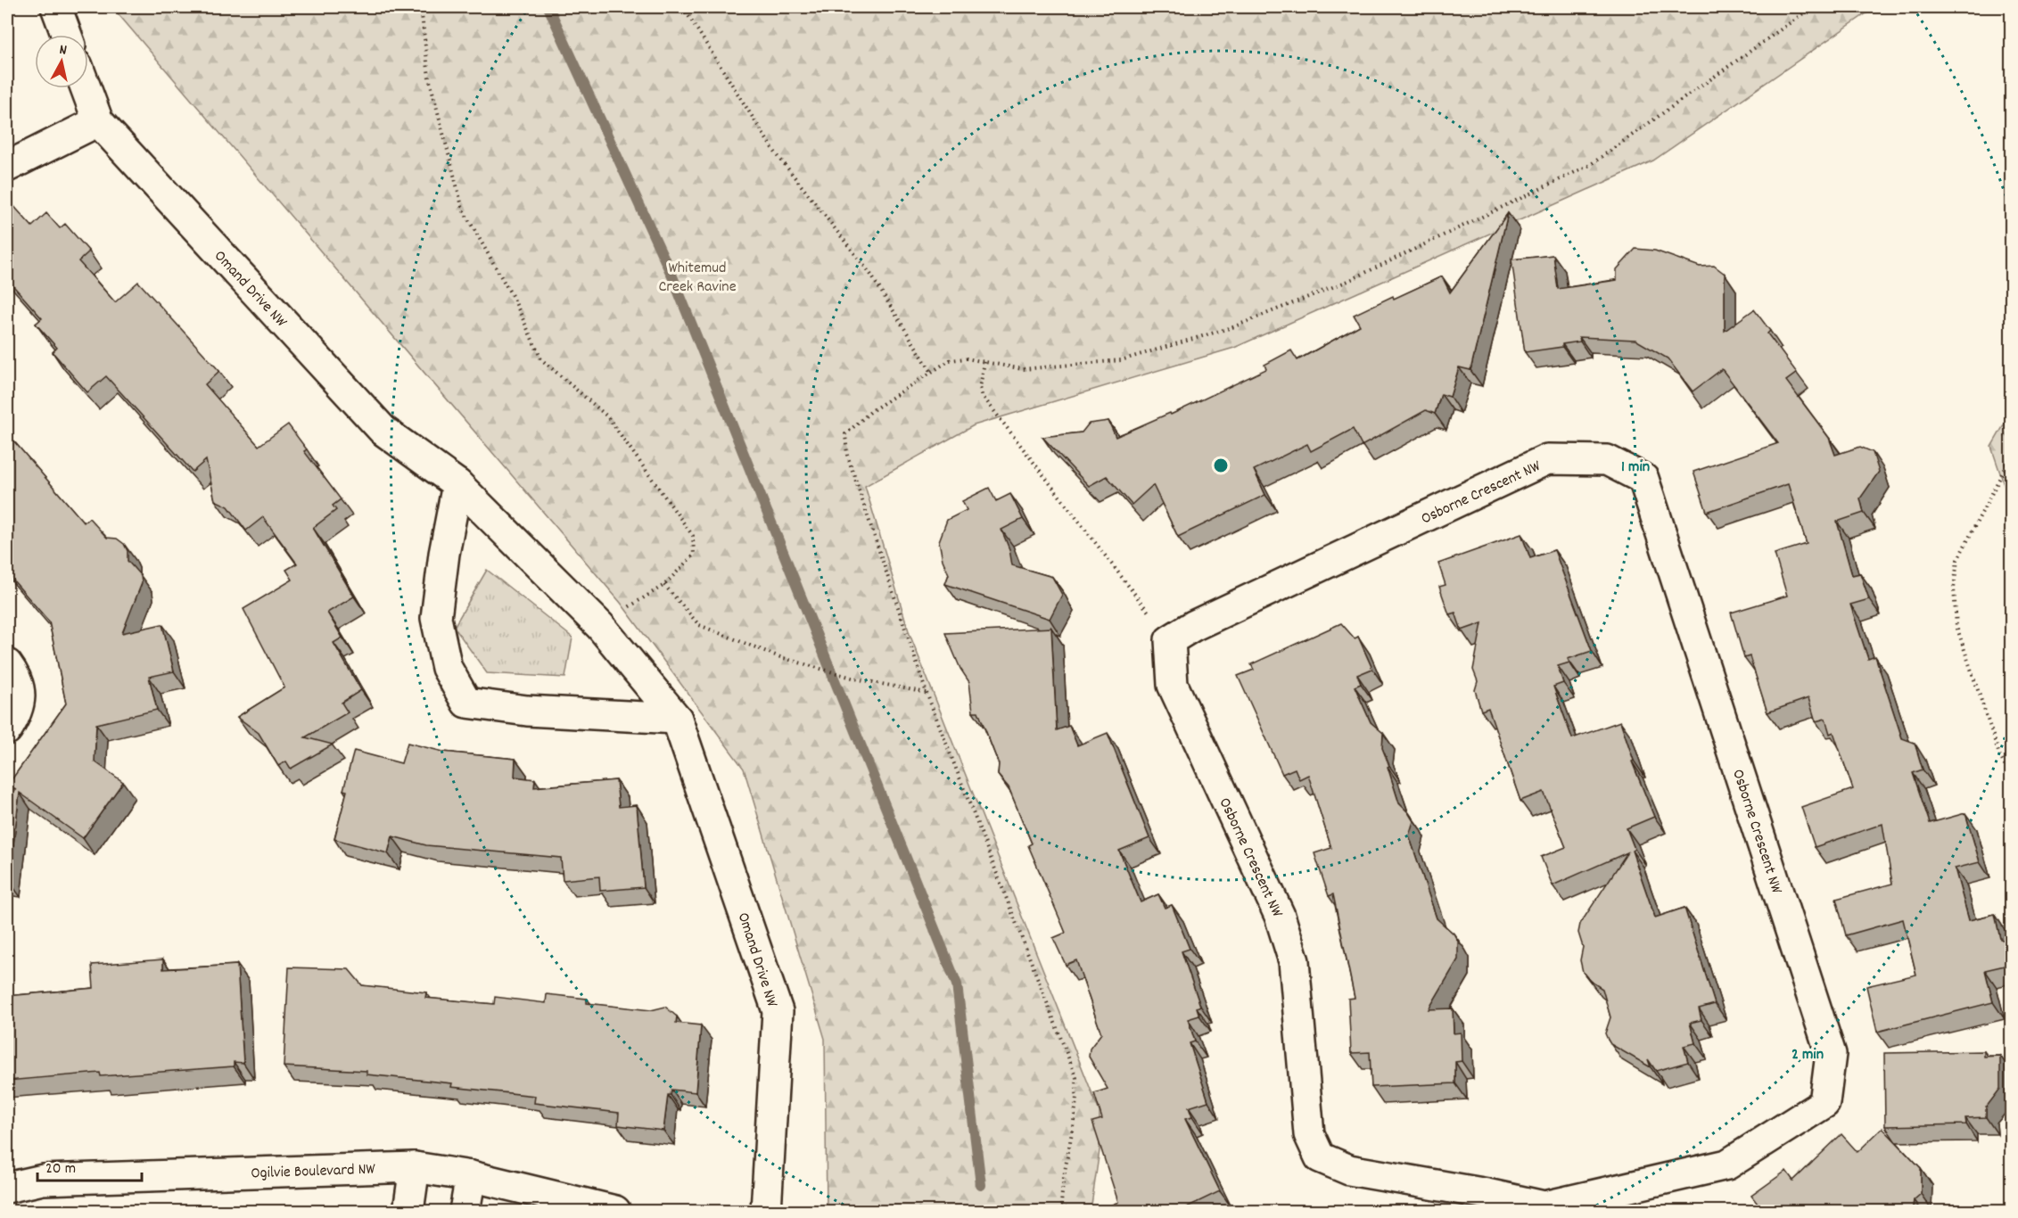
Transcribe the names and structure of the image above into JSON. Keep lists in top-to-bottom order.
{
  "streets": {
    "street": ["Omand Drive NW", "Osborne Crescent NW", "Ogilvie Boulevard NW"]
  },
  "parks": ["Whitemud Creek Ravine"],
  "scale_bar": "20 m",
  "north": "top",
  "rings": ["1 min", "2 min"]
}
